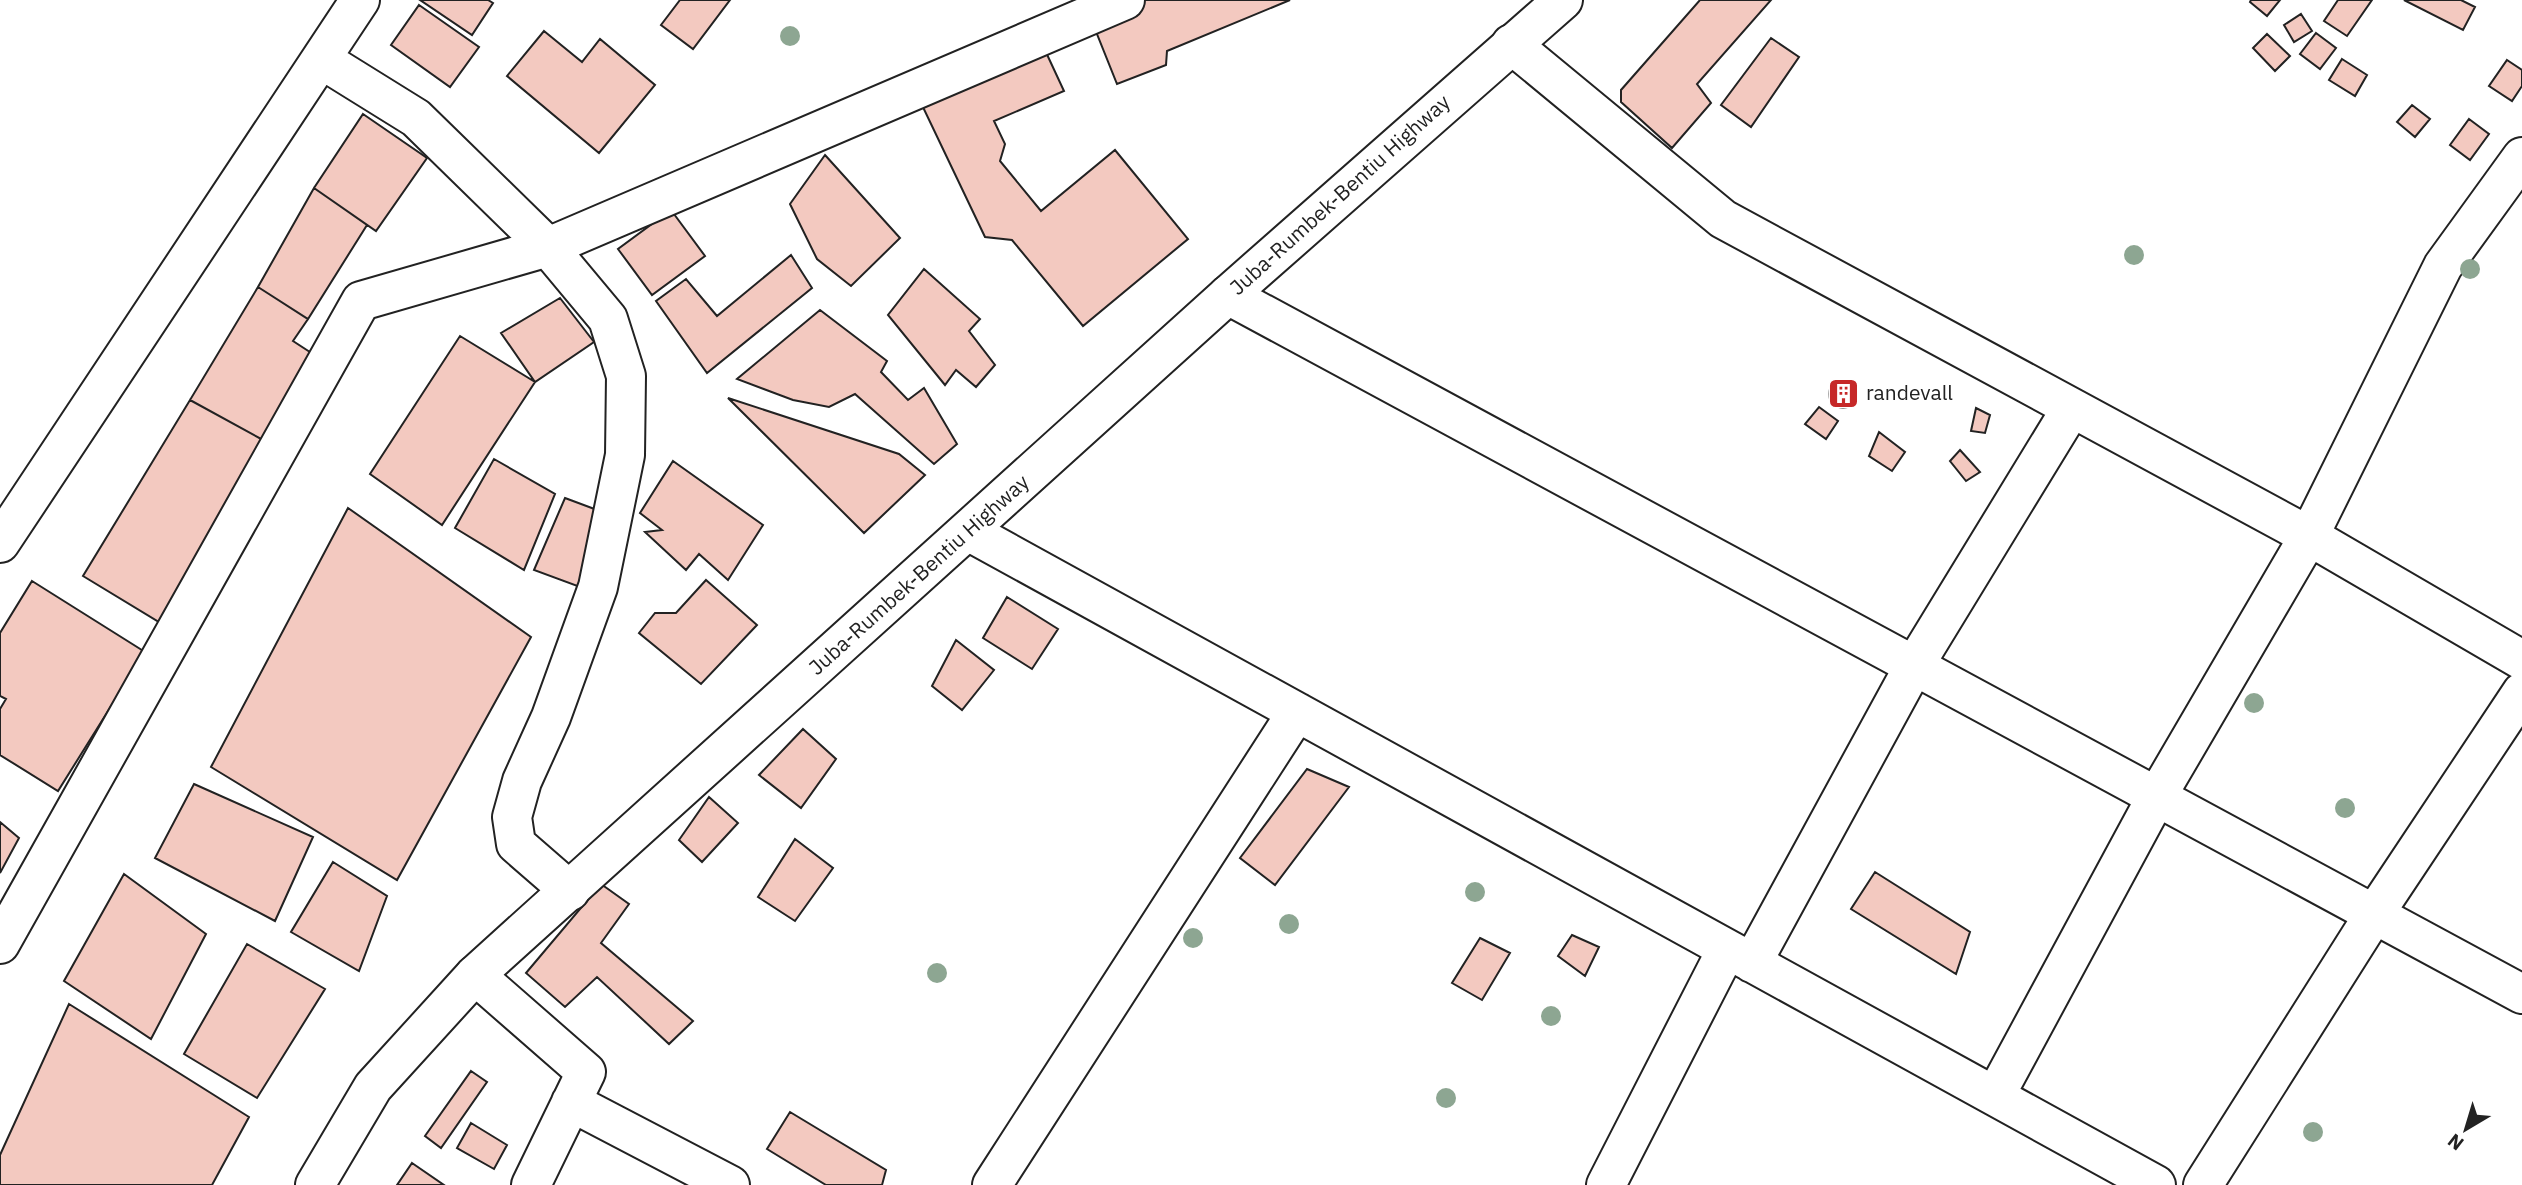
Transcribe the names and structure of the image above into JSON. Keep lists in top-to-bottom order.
{
  "streets": {
    "street": ["Juba-Rumbek-Bentiu Highway"]
  },
  "places": {
    "building": ["randevall"]
  },
  "north": "bottom left"
}
